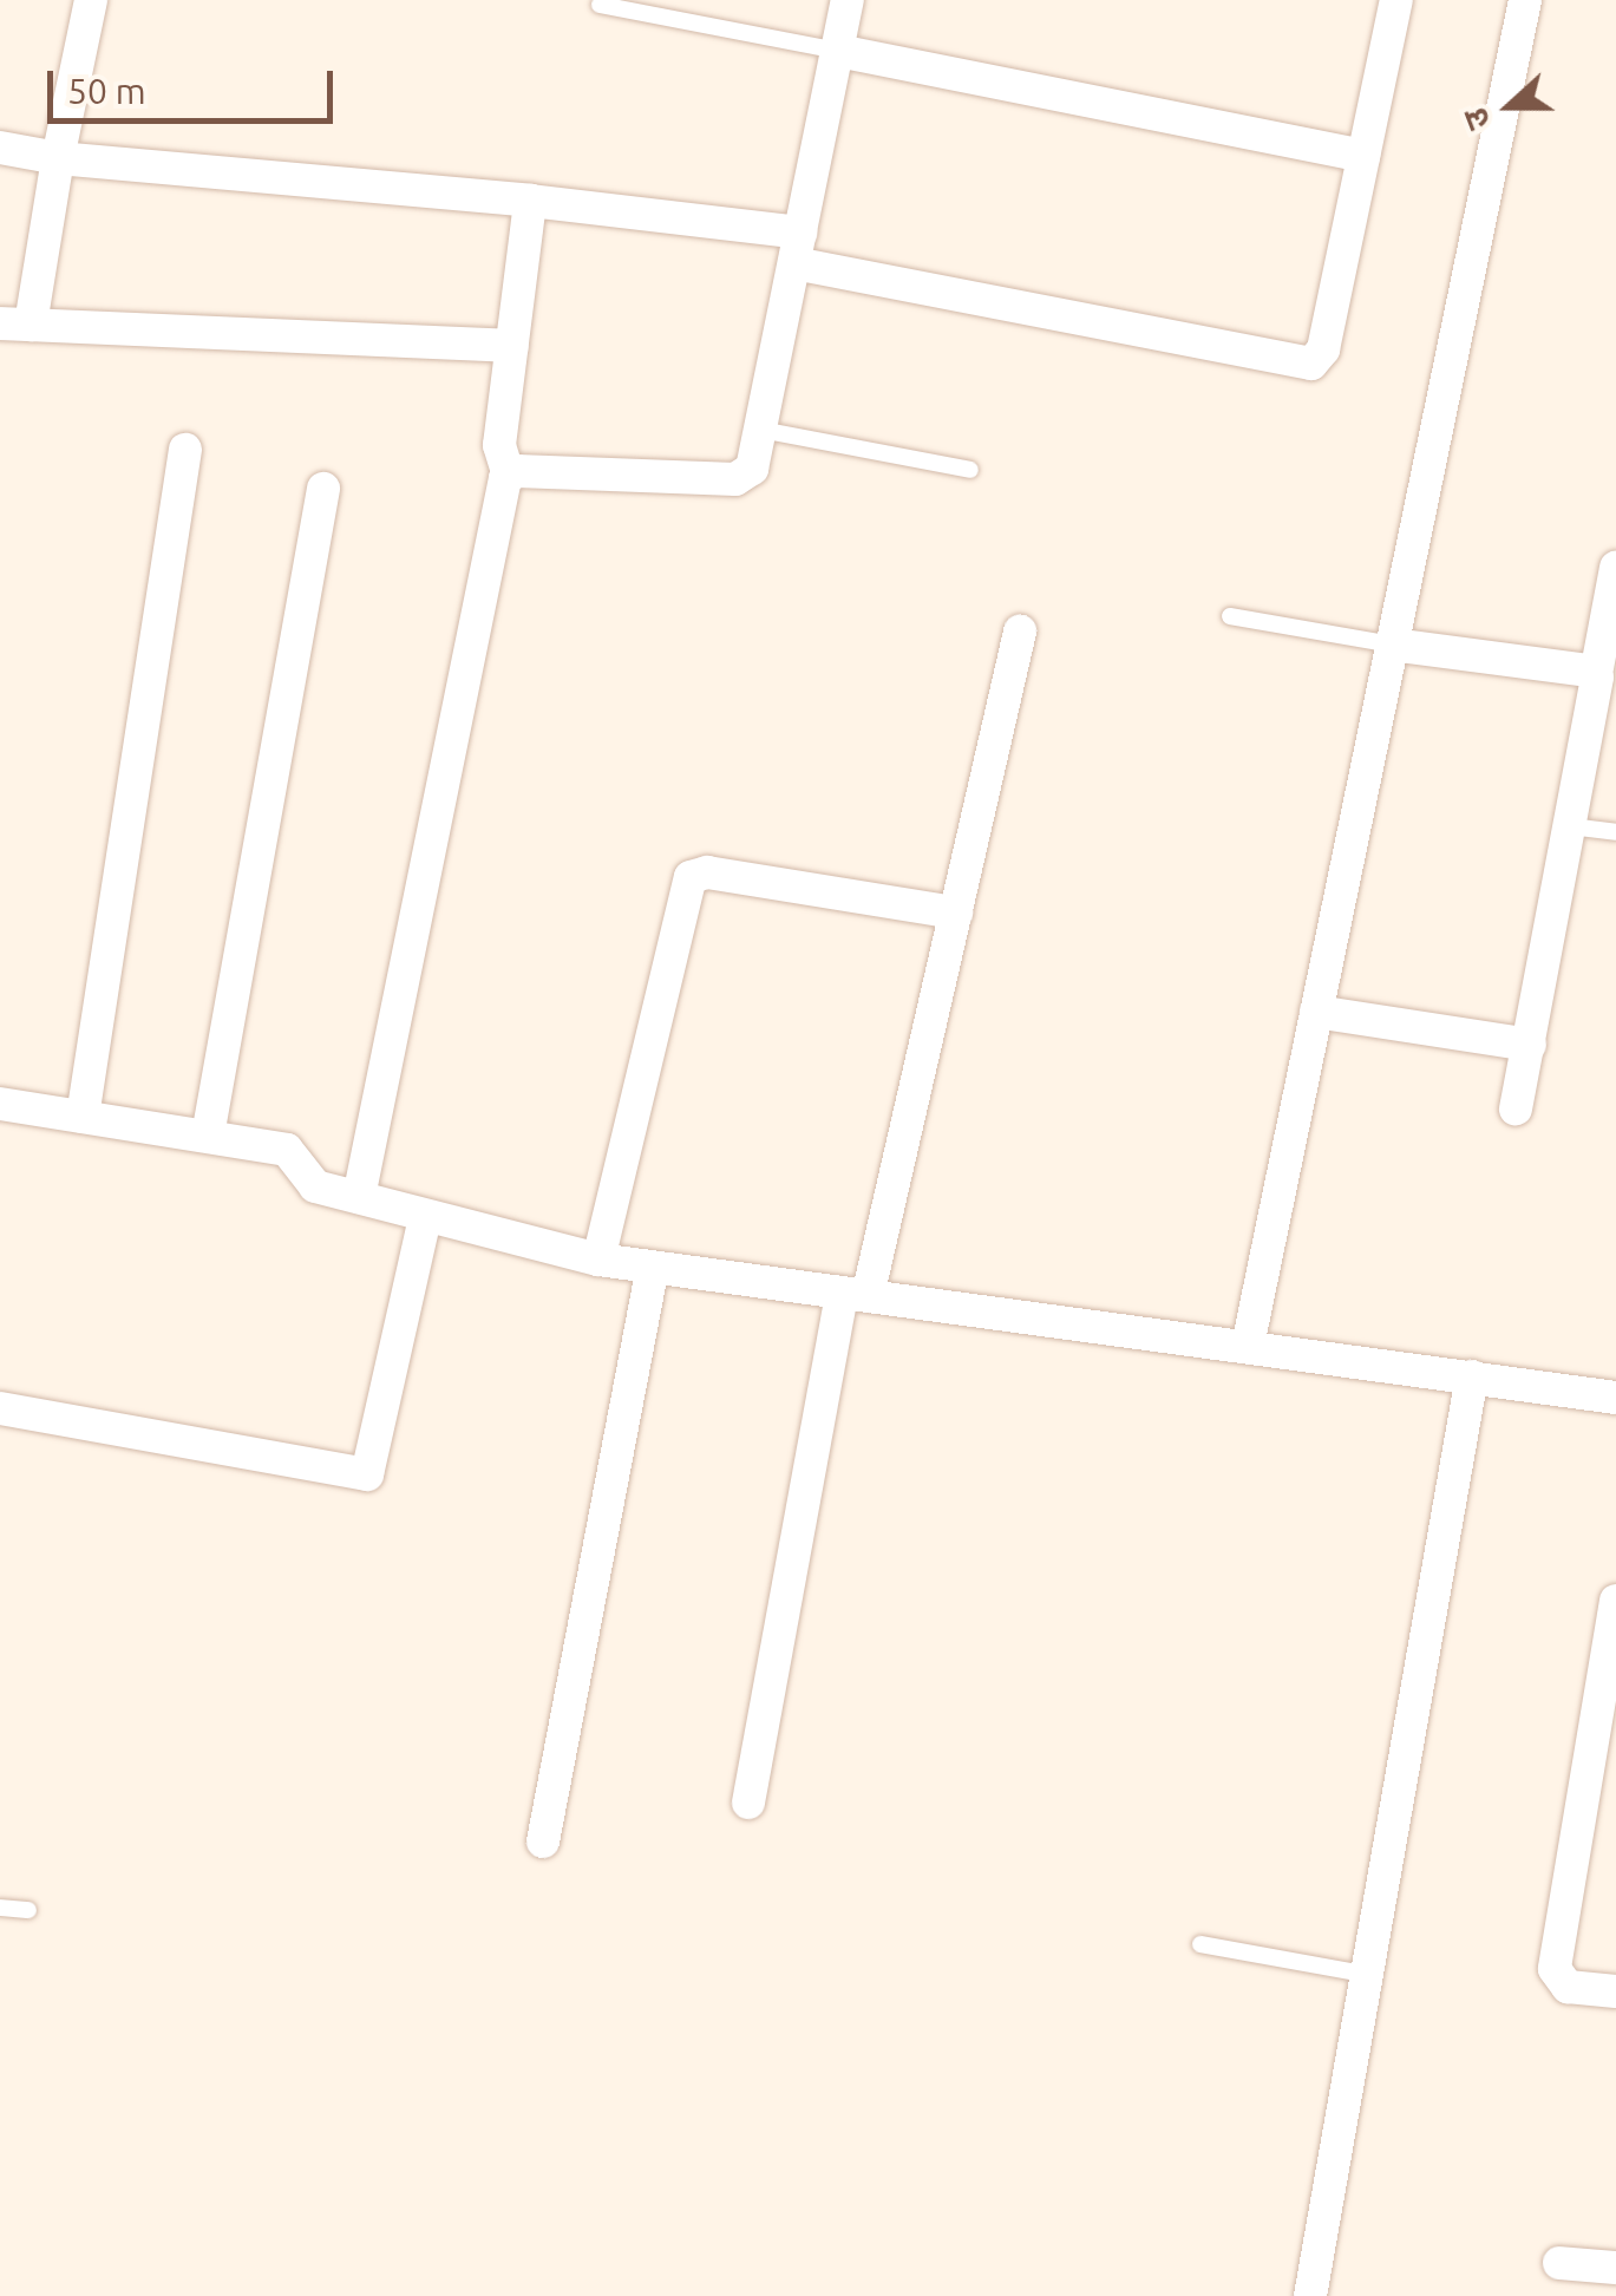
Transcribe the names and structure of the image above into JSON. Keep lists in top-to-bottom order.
{
  "scale_bar": "50 m",
  "north": "left"
}
